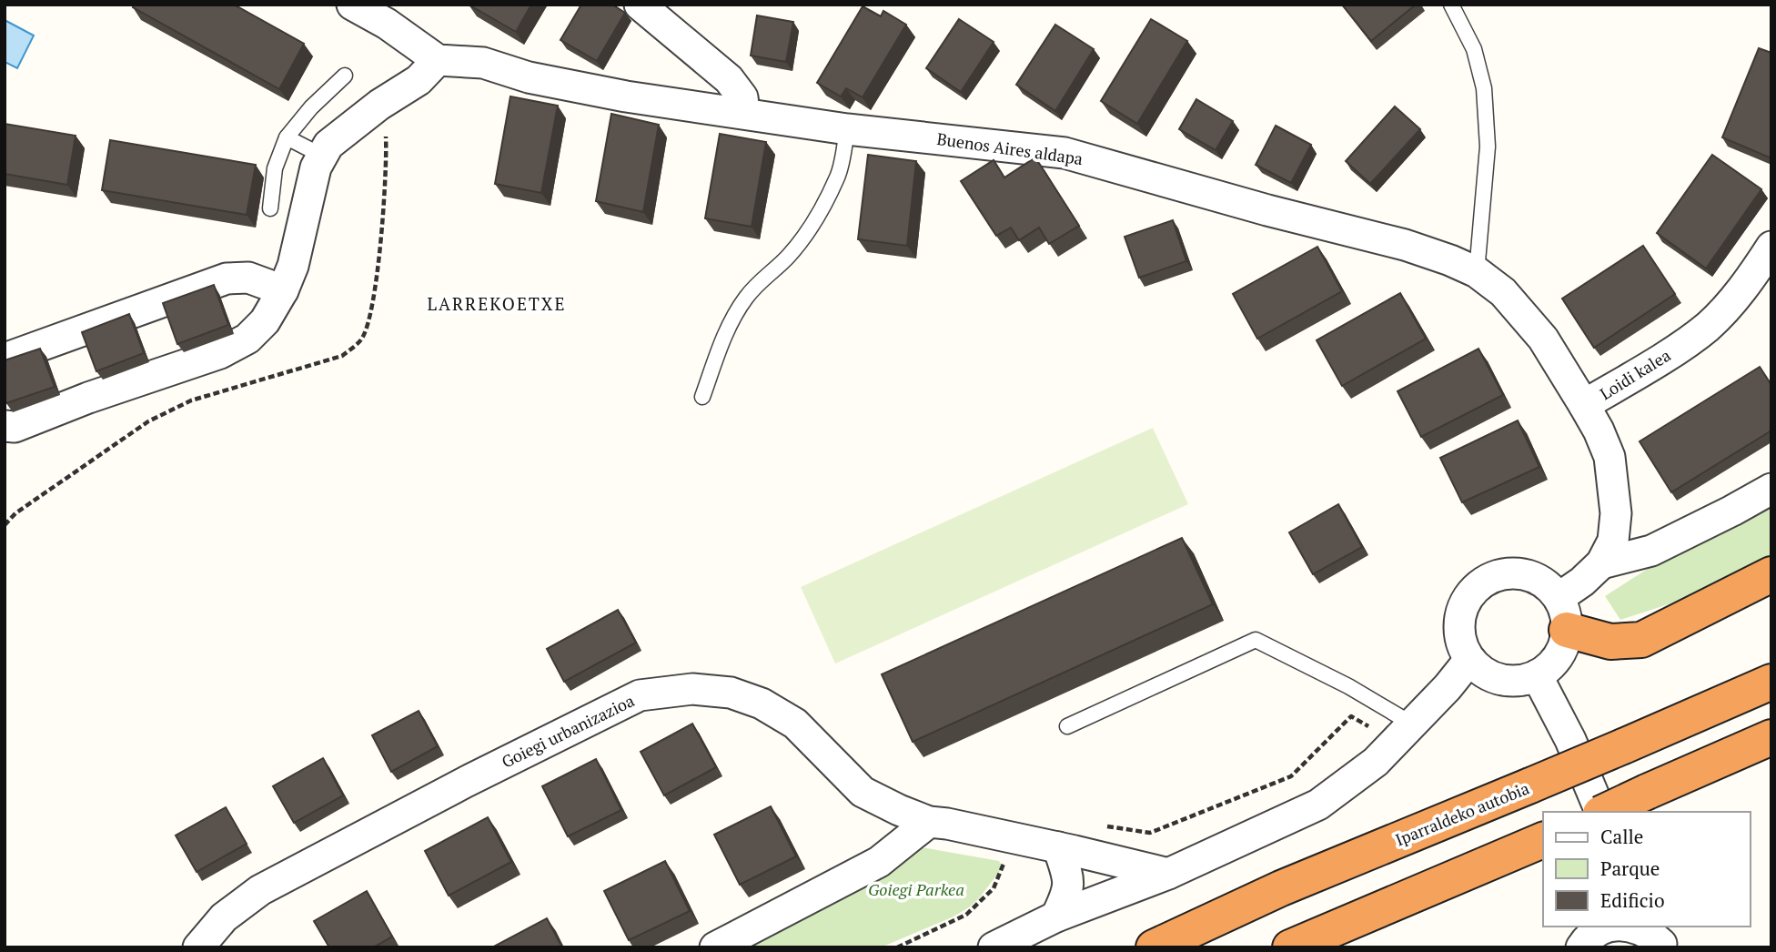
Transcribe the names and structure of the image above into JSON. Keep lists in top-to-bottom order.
{
  "streets": {
    "highway": ["Iparraldeko autobia"],
    "street": ["Buenos Aires aldapa", "Loidi kalea", "Goiegi urbanizazioa"]
  },
  "crossings": [
    ["Buenos Aires aldapa", "Loidi kalea"]
  ],
  "districts": ["LARREKOETXE"],
  "parks": ["Goiegi Parkea"],
  "legend": ["Calle", "Parque", "Edificio"]
}
